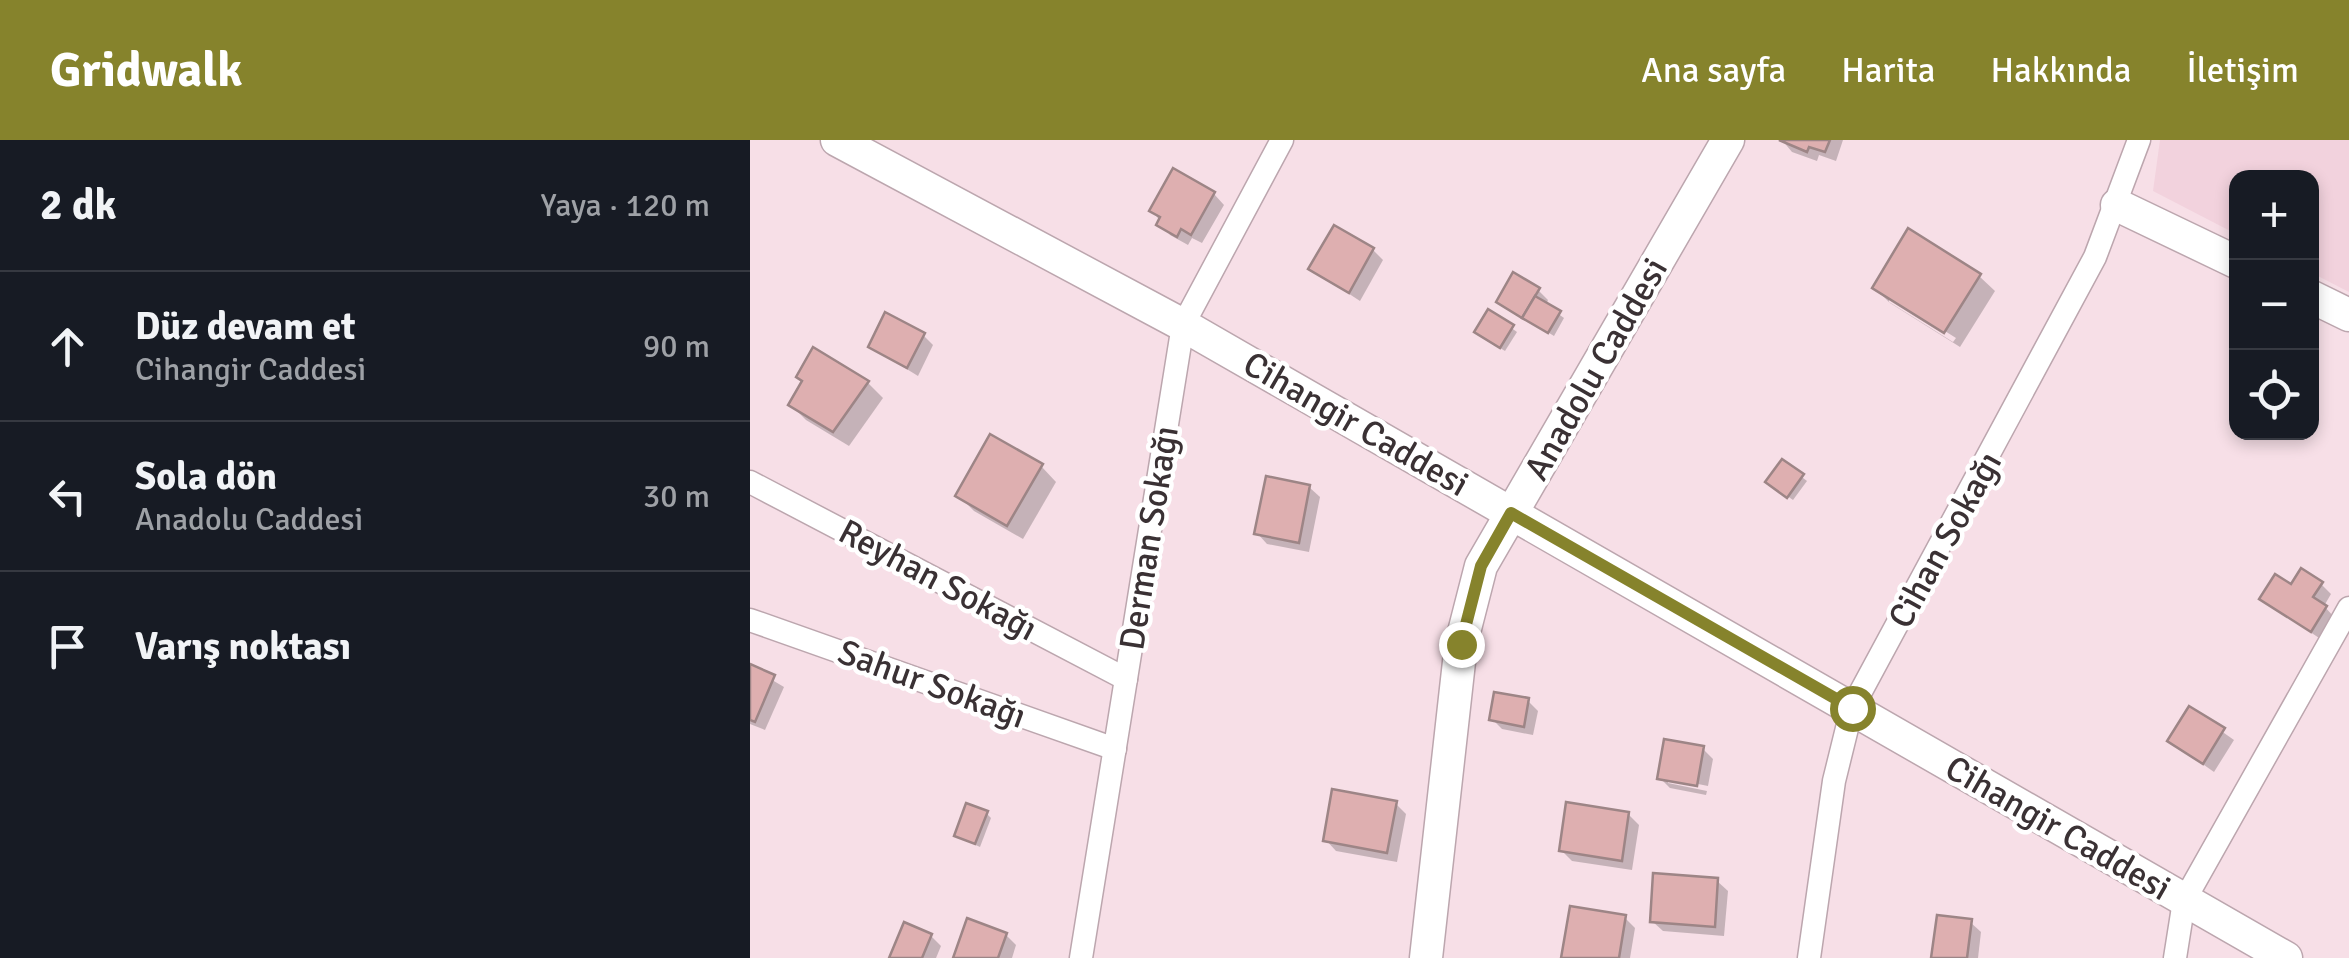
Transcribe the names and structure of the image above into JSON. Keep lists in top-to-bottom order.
{
  "streets": {
    "street": [
      "Anadolu Caddesi",
      "Cihangir Caddesi",
      "Derman Sokağı",
      "Cihan Sokağı",
      "Reyhan Sokağı",
      "Sahur Sokağı"
    ]
  },
  "crossings": [
    ["Anadolu Caddesi", "Cihangir Caddesi"],
    ["Cihangir Caddesi", "Derman Sokağı"],
    ["Cihangir Caddesi", "Cihan Sokağı"],
    ["Derman Sokağı", "Reyhan Sokağı"],
    ["Derman Sokağı", "Sahur Sokağı"]
  ],
  "page": {
    "header": "Gridwalk",
    "nav": [
      "Ana sayfa",
      "Harita",
      "Hakkında",
      "İletişim"
    ],
    "heading": ["2 dk", "Yaya · 120 m"],
    "map_buttons": ["+", "−"],
    "list": [
      ["Düz devam et", "Cihangir Caddesi", "90 m"],
      ["Sola dön", "Anadolu Caddesi", "30 m"],
      "Varış noktası"
    ]
  }
}
